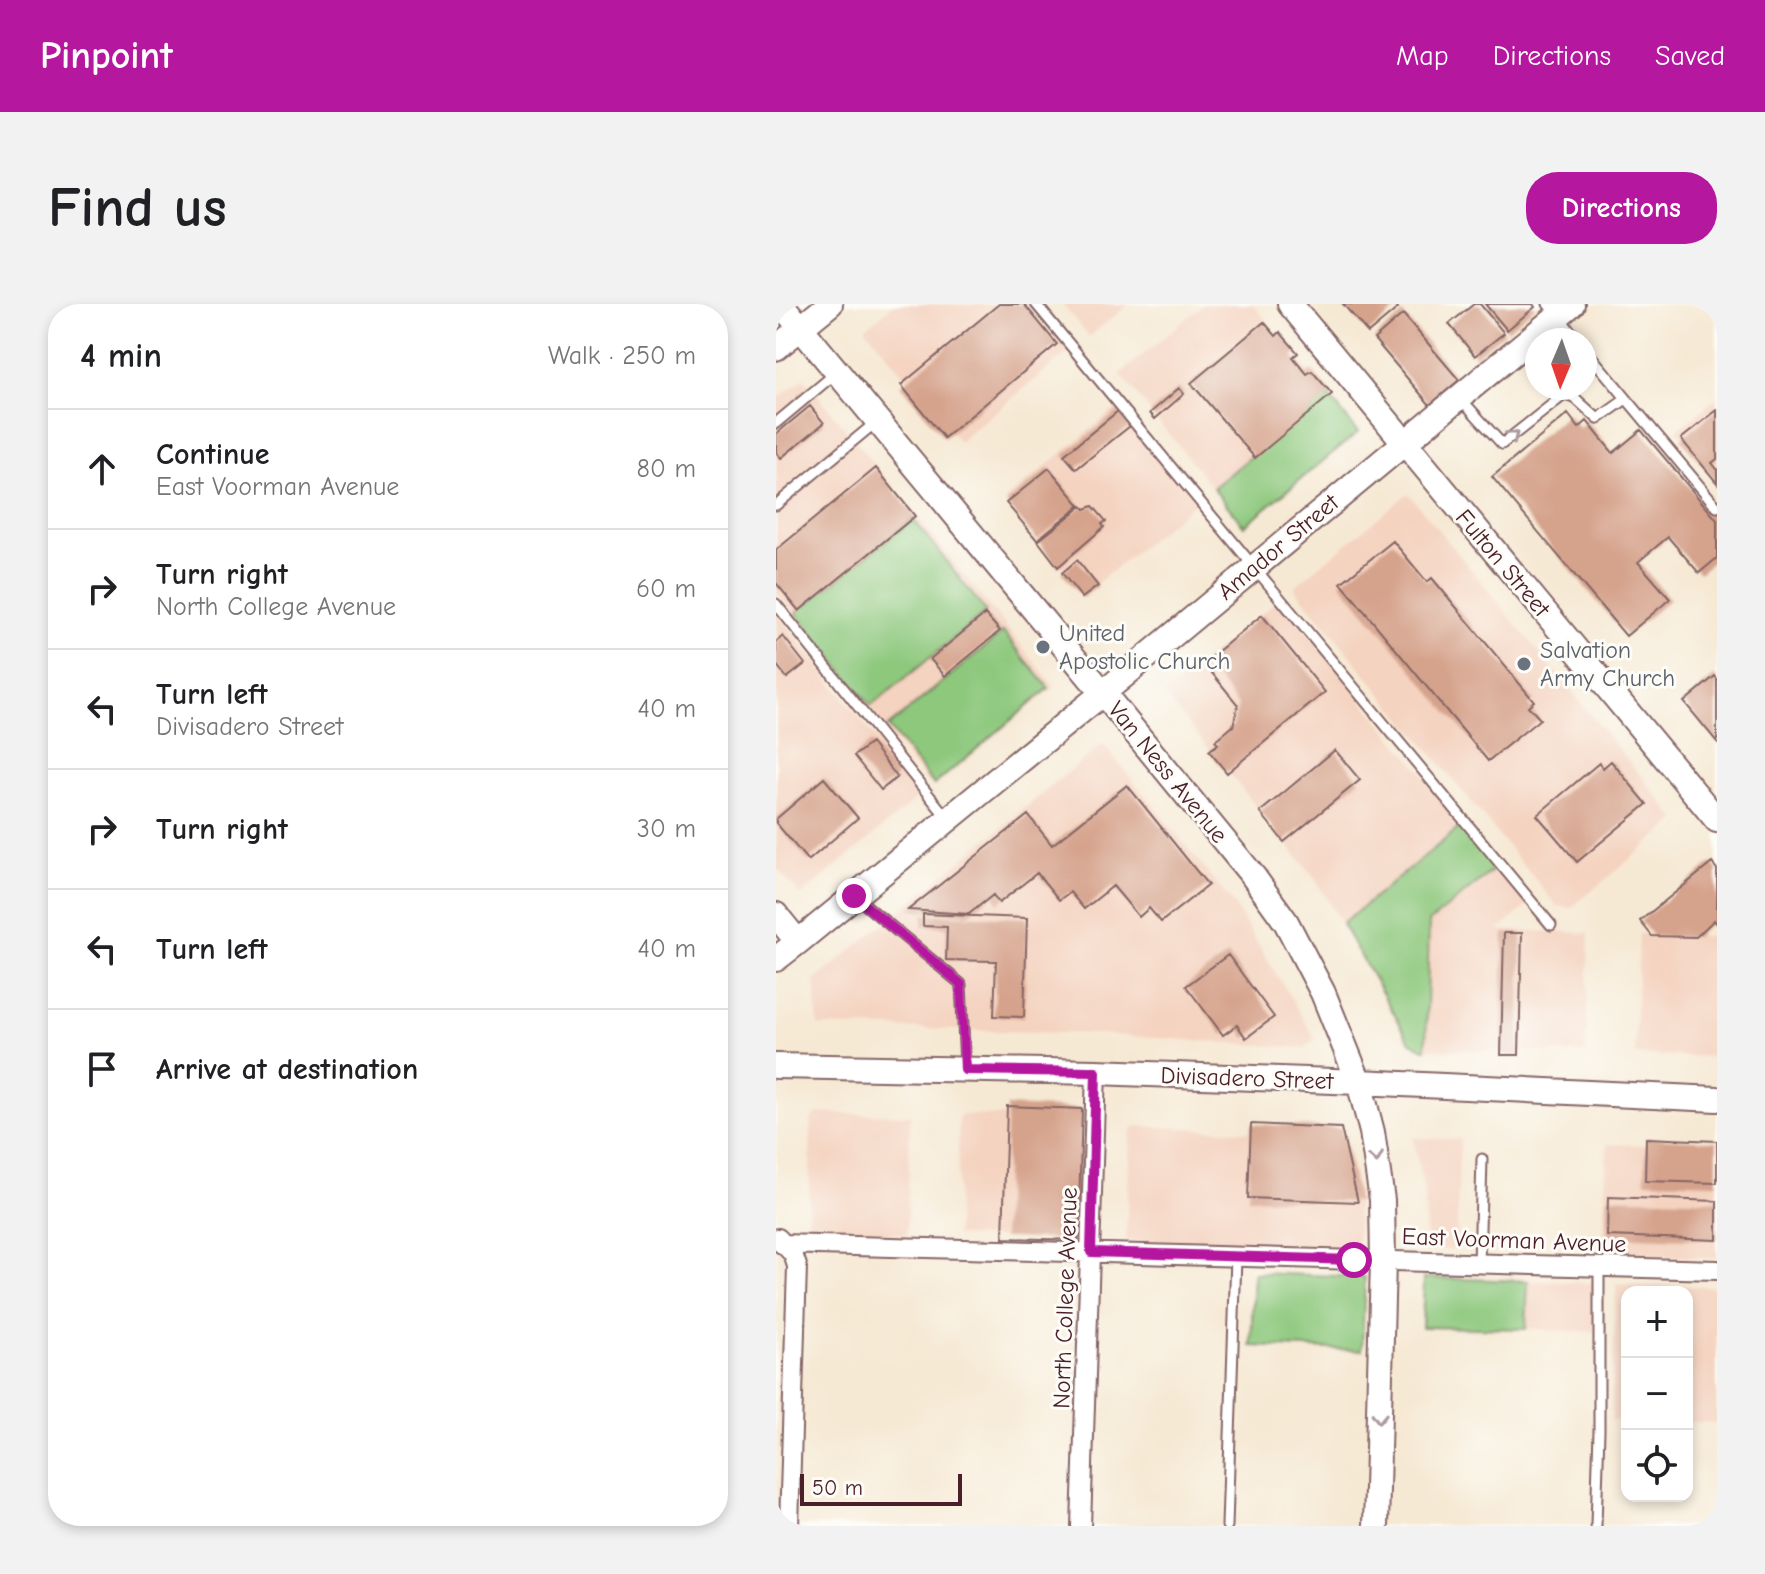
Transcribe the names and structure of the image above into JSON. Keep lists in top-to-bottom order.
{
  "streets": {
    "main road": [
      "Amador Street",
      "Fulton Street",
      "Van Ness Avenue",
      "Divisadero Street"
    ],
    "street": ["East Voorman Avenue", "North College Avenue"]
  },
  "crossings": [
    ["Amador Street", "Fulton Street"],
    ["Amador Street", "Van Ness Avenue"],
    ["Van Ness Avenue", "Divisadero Street"],
    ["Van Ness Avenue", "East Voorman Avenue"],
    ["Divisadero Street", "North College Avenue"],
    ["East Voorman Avenue", "North College Avenue"]
  ],
  "places": ["United Apostolic Church", "Salvation Army Church"],
  "scale_bar": "50 m",
  "north": "bottom",
  "page": {
    "header": "Pinpoint",
    "nav": ["Map", "Directions", "Saved"],
    "buttons": "Directions",
    "title": "Find us",
    "heading": ["4 min", "Walk · 250 m"],
    "list": [
      ["Continue", "East Voorman Avenue", "80 m"],
      ["Turn right", "North College Avenue", "60 m"],
      ["Turn left", "Divisadero Street", "40 m"],
      ["Turn right", "30 m"],
      ["Turn left", "40 m"],
      "Arrive at destination"
    ],
    "map_buttons": ["+", "−"],
    "scale": "50 m"
  }
}
